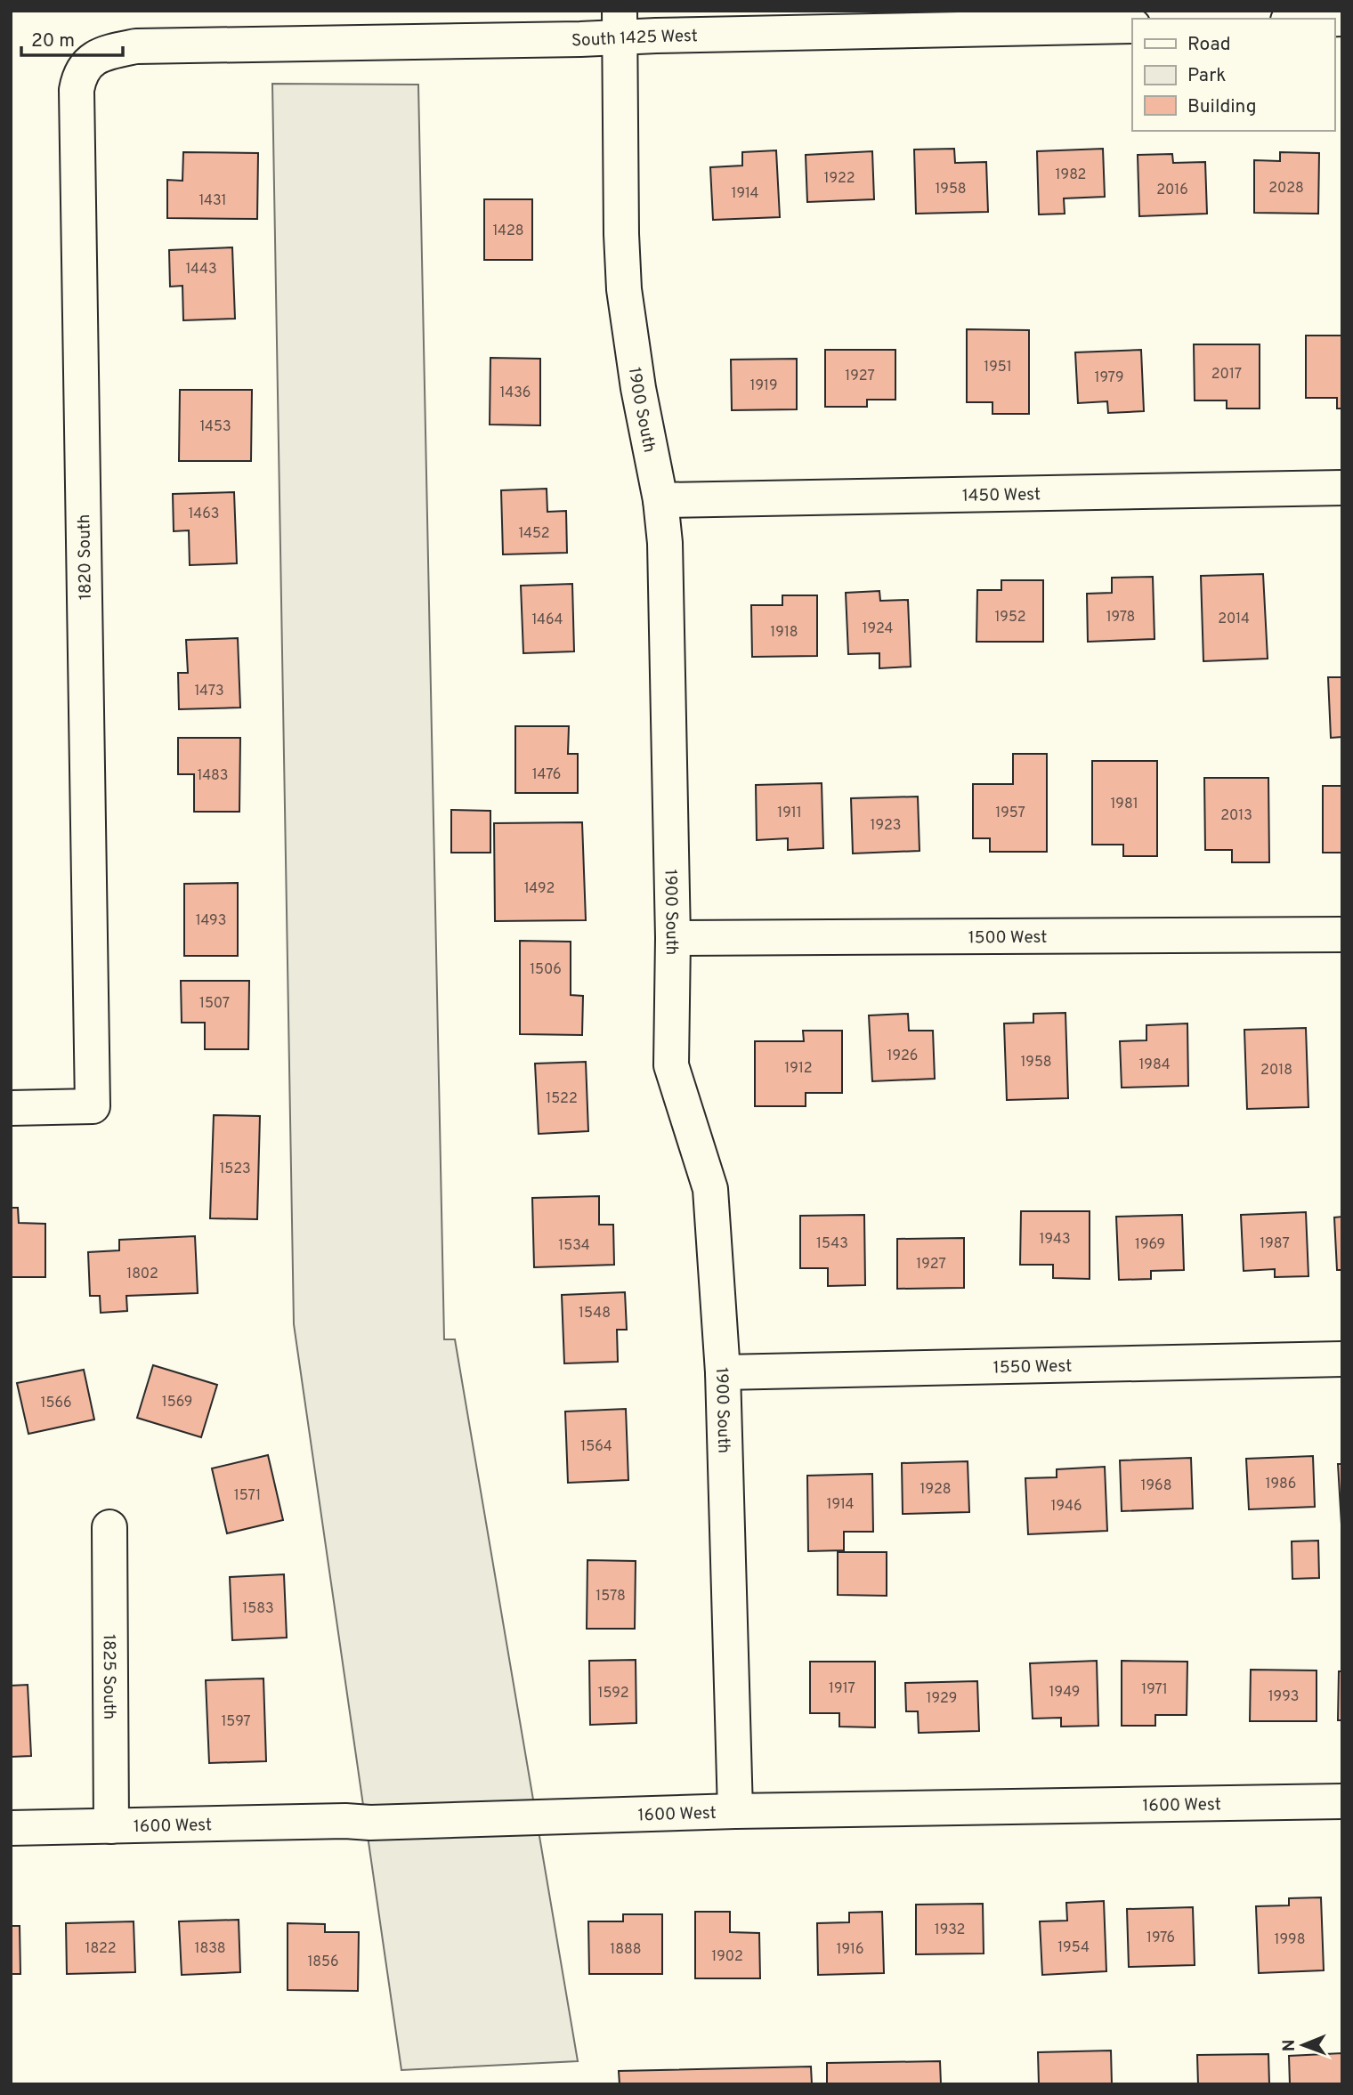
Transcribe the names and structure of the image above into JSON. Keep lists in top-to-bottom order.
{
  "streets": {
    "street": [
      "South 1425 West",
      "1900 South",
      "1450 West",
      "1820 South",
      "1500 West",
      "1550 West",
      "1825 South",
      "1600 West"
    ]
  },
  "crossings": [
    ["South 1425 West", "1900 South"],
    ["South 1425 West", "1820 South"],
    ["1900 South", "1450 West"],
    ["1900 South", "1500 West"],
    ["1900 South", "1550 West"],
    ["1900 South", "1600 West"],
    ["1825 South", "1600 West"]
  ],
  "house_numbers": [
    "1982",
    "1922",
    "2028",
    "1958",
    "2016",
    "1914",
    "1431",
    "1428",
    "1443",
    "1951",
    "2017",
    "1927",
    "1979",
    "1919",
    "1436",
    "1453",
    "1463",
    "1452",
    "1952",
    "1978",
    "2014",
    "1464",
    "1924",
    "1918",
    "1473",
    "1476",
    "1483",
    "1981",
    "1911",
    "1957",
    "2013",
    "1923",
    "1492",
    "1493",
    "1506",
    "1507",
    "1926",
    "1958",
    "1984",
    "1912",
    "2018",
    "1522",
    "1523",
    "1943",
    "1543",
    "1987",
    "1969",
    "1534",
    "1927",
    "1802",
    "1548",
    "1569",
    "1566",
    "1564",
    "1986",
    "1968",
    "1928",
    "1571",
    "1914",
    "1946",
    "1578",
    "1583",
    "1917",
    "1971",
    "1949",
    "1592",
    "1993",
    "1929",
    "1597",
    "1932",
    "1976",
    "1998",
    "1954",
    "1822",
    "1838",
    "1888",
    "1916",
    "1902",
    "1856"
  ],
  "legend": ["Road", "Park", "Building"],
  "scale_bar": "20 m",
  "north": "left"
}
